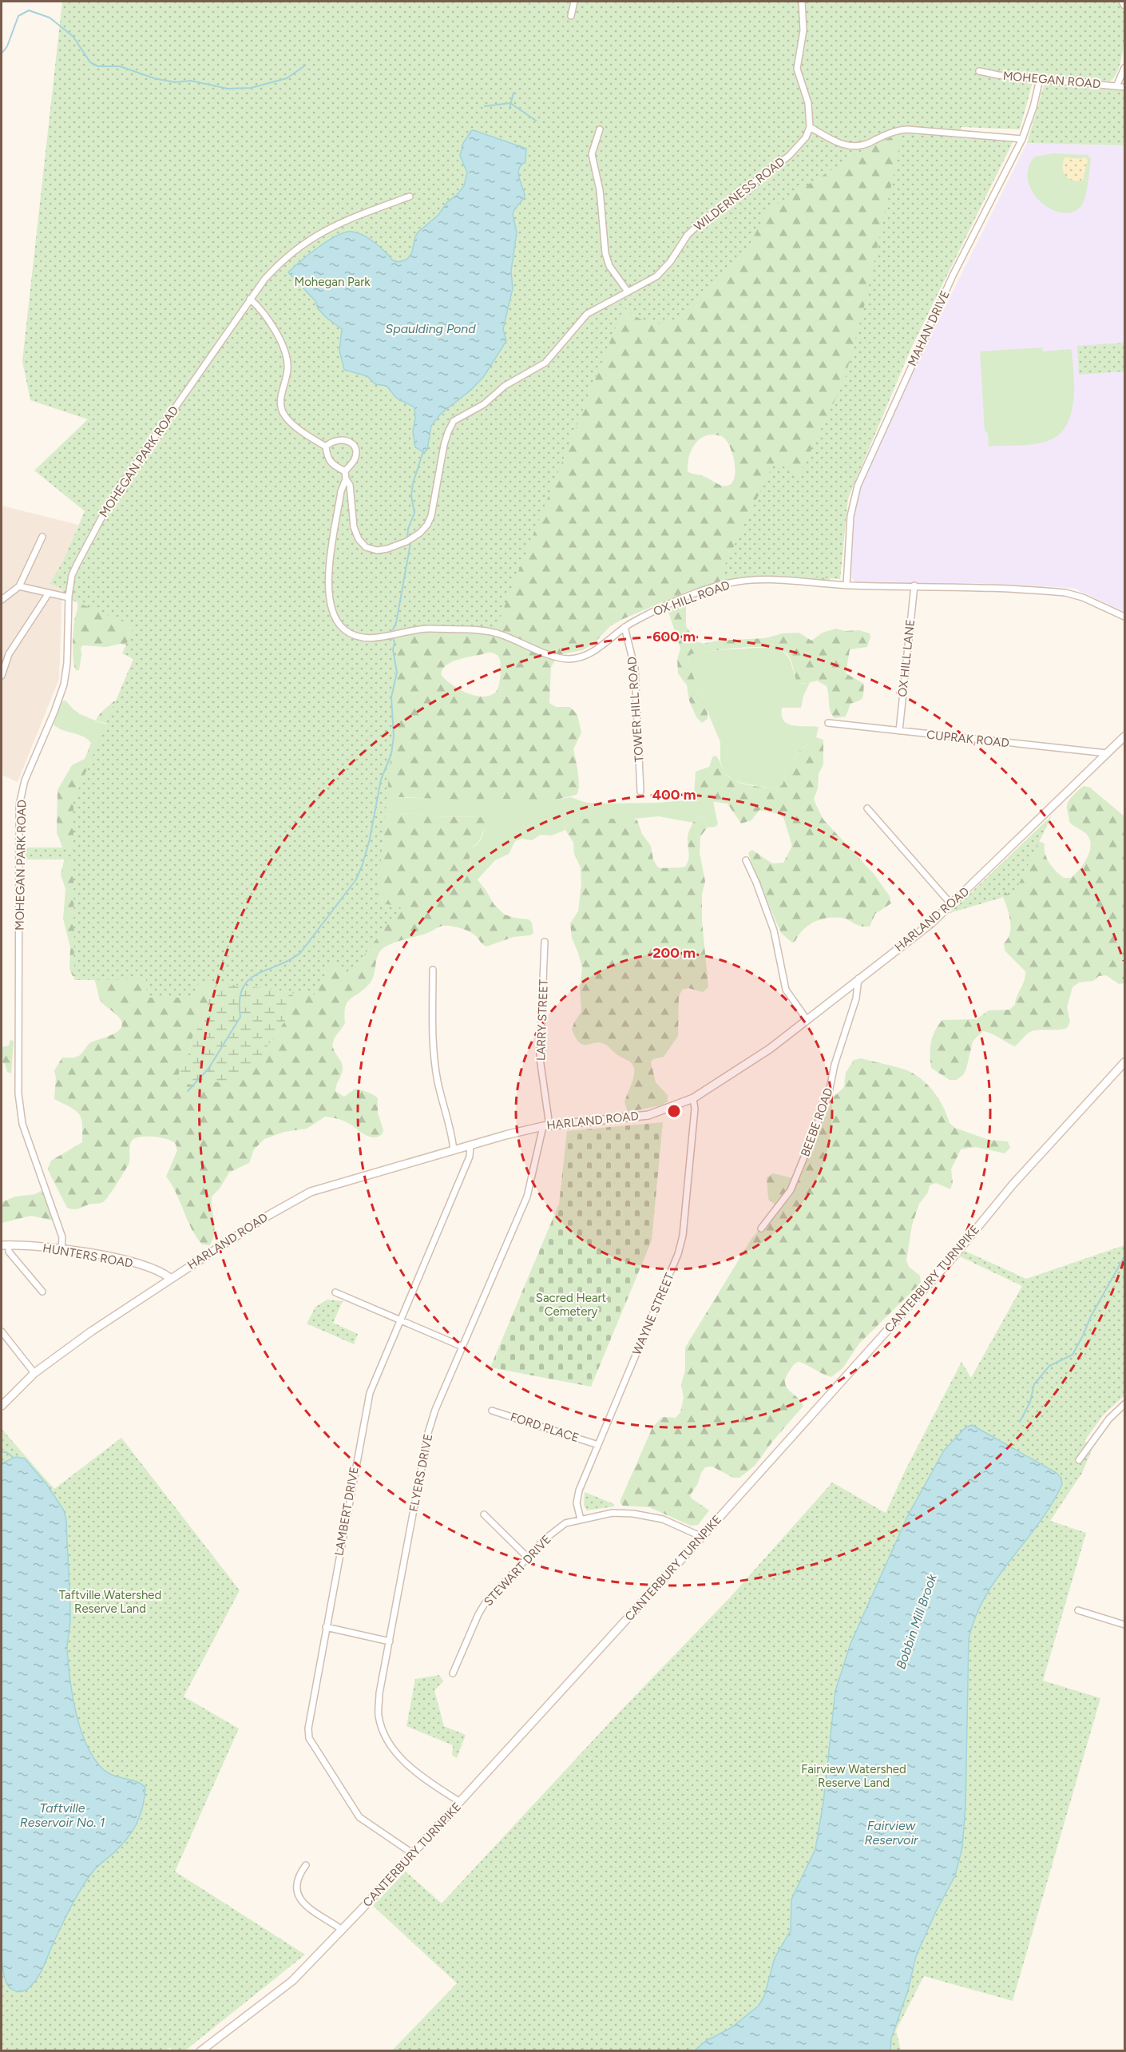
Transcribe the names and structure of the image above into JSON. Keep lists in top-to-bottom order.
{
  "streets": {
    "street": [
      "MOHEGAN ROAD",
      "WILDERNESS ROAD",
      "MAHAN DRIVE",
      "MOHEGAN PARK ROAD",
      "OX HILL ROAD",
      "OX HILL LANE",
      "TOWER HILL ROAD",
      "CUPRAK ROAD",
      "HARLAND ROAD",
      "LARRY STREET",
      "BEEBE ROAD",
      "HUNTERS ROAD",
      "CANTERBURY TURNPIKE",
      "WAYNE STREET",
      "FORD PLACE",
      "FLYERS DRIVE",
      "LAMBERT DRIVE",
      "STEWART DRIVE"
    ]
  },
  "crossings": [
    ["MOHEGAN ROAD", "MAHAN DRIVE"],
    ["WILDERNESS ROAD", "OX HILL ROAD"],
    ["MAHAN DRIVE", "OX HILL ROAD"],
    ["MOHEGAN PARK ROAD", "HUNTERS ROAD"],
    ["OX HILL ROAD", "OX HILL LANE"],
    ["OX HILL ROAD", "TOWER HILL ROAD"],
    ["OX HILL LANE", "CUPRAK ROAD"],
    ["CUPRAK ROAD", "HARLAND ROAD"],
    ["HARLAND ROAD", "LARRY STREET"],
    ["HARLAND ROAD", "BEEBE ROAD"],
    ["HARLAND ROAD", "HUNTERS ROAD"],
    ["HARLAND ROAD", "WAYNE STREET"],
    ["HARLAND ROAD", "FLYERS DRIVE"],
    ["HARLAND ROAD", "LAMBERT DRIVE"],
    ["LARRY STREET", "FLYERS DRIVE"],
    ["CANTERBURY TURNPIKE", "FLYERS DRIVE"],
    ["CANTERBURY TURNPIKE", "LAMBERT DRIVE"],
    ["CANTERBURY TURNPIKE", "STEWART DRIVE"],
    ["WAYNE STREET", "FORD PLACE"],
    ["WAYNE STREET", "STEWART DRIVE"]
  ],
  "water": [
    "Spaulding Pond",
    "Bobbin Mill Brook",
    "Taftville Reservoir No. 1",
    "Fairview Reservoir"
  ],
  "parks": [
    "Mohegan Park",
    "Sacred Heart Cemetery",
    "Taftville Watershed Reserve Land",
    "Fairview Watershed Reserve Land"
  ],
  "rings": ["600 m", "400 m", "200 m"]
}
